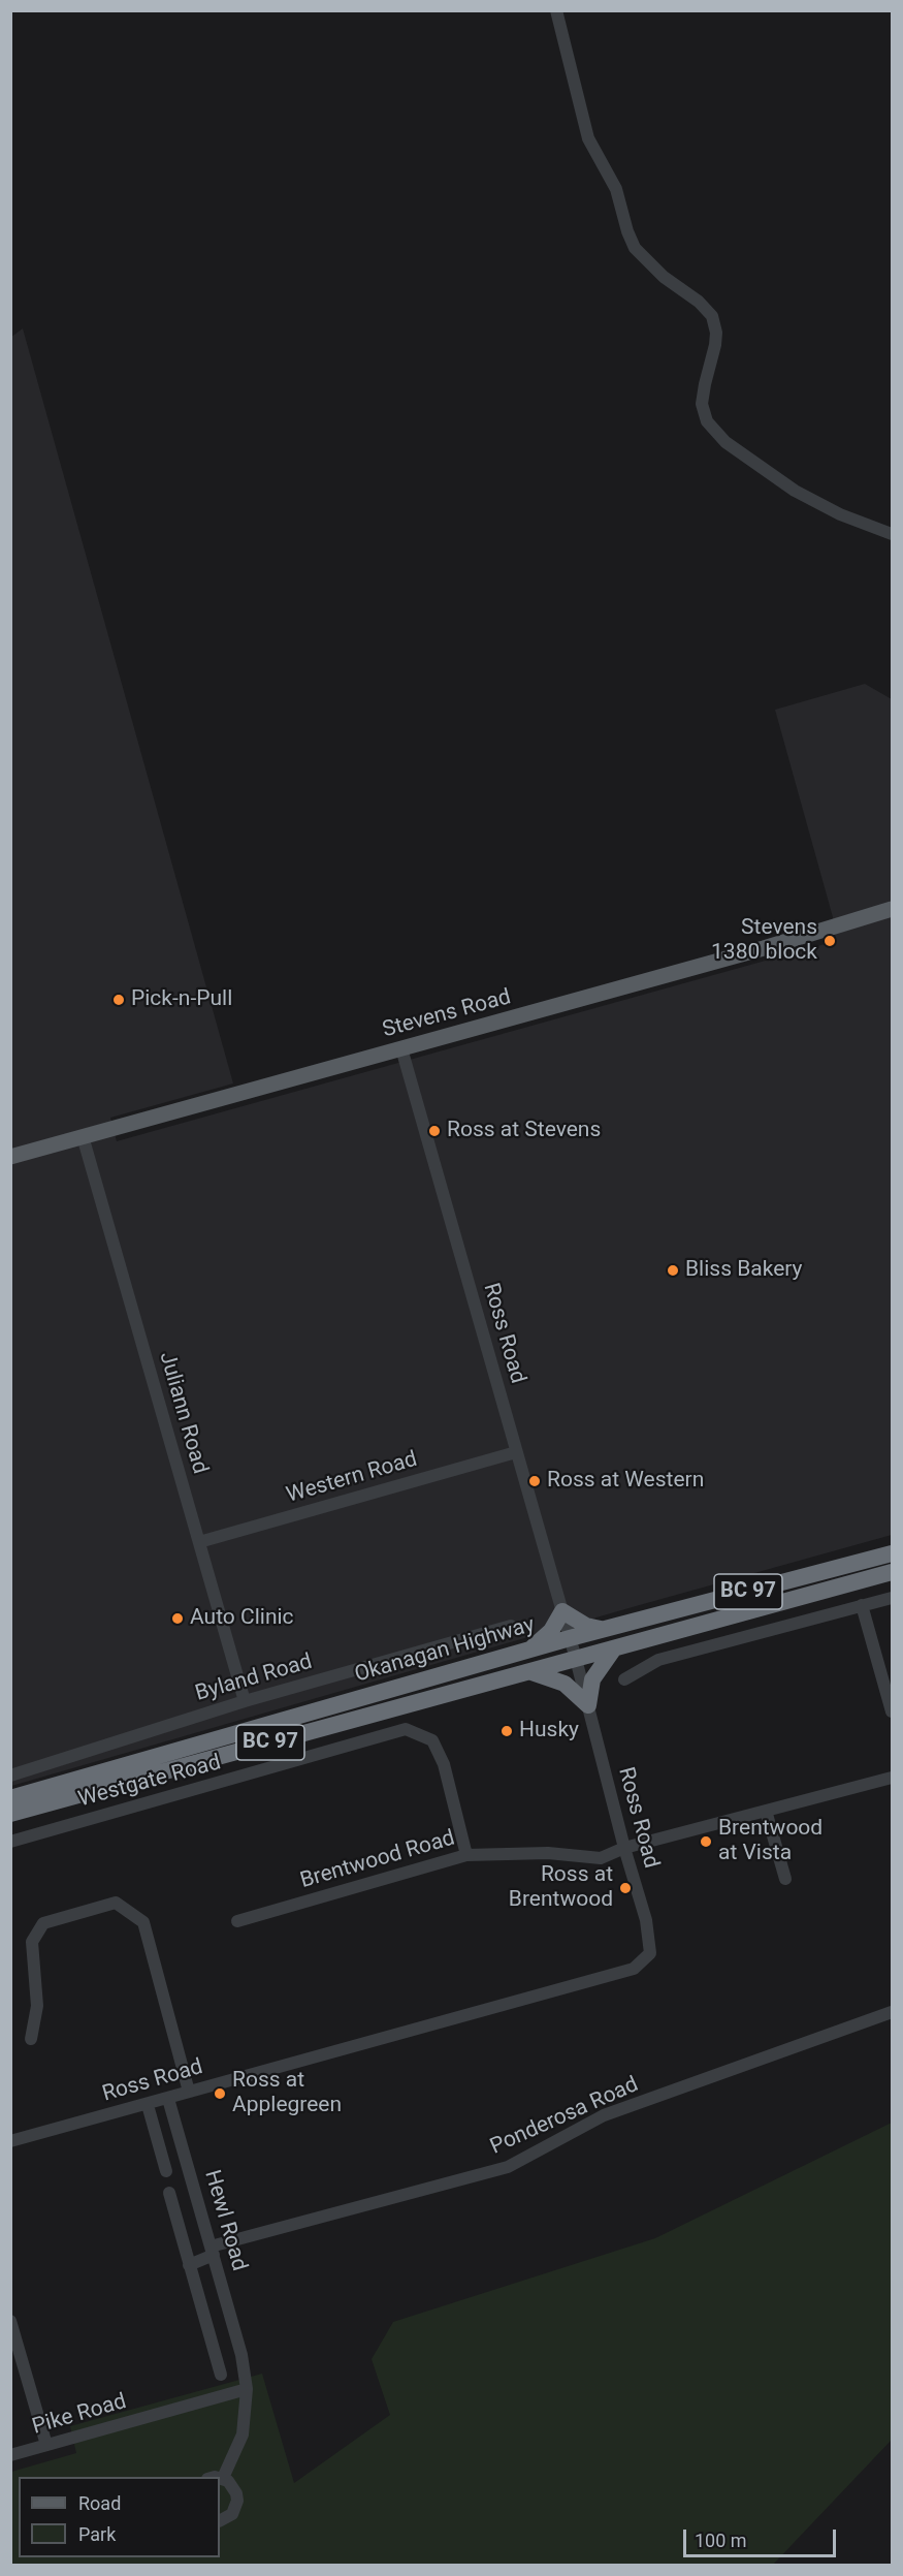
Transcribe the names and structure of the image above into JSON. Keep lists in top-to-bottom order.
{
  "streets": {
    "highway": ["BC 97", "Okanagan Highway"],
    "main road": ["Stevens Road"],
    "street": [
      "Ross Road",
      "Juliann Road",
      "Western Road",
      "Byland Road",
      "Westgate Road",
      "Brentwood Road",
      "Ponderosa Road",
      "Hewl Road",
      "Pike Road"
    ]
  },
  "crossings": [
    ["Stevens Road", "Ross Road"],
    ["Stevens Road", "Juliann Road"],
    ["Ross Road", "Western Road"],
    ["Ross Road", "Okanagan Highway"],
    ["Ross Road", "Brentwood Road"],
    ["Ross Road", "Hewl Road"],
    ["Juliann Road", "Western Road"],
    ["Juliann Road", "Byland Road"],
    ["Westgate Road", "Brentwood Road"],
    ["Ponderosa Road", "Hewl Road"],
    ["Hewl Road", "Pike Road"]
  ],
  "places": [
    "Stevens 1380 block",
    "Pick-n-Pull",
    "Ross at Stevens",
    "Bliss Bakery",
    "Ross at Western",
    "Auto Clinic",
    "Husky",
    "Brentwood at Vista",
    "Ross at Brentwood",
    "Ross at Applegreen"
  ],
  "legend": ["Road", "Park"],
  "scale_bar": "100 m"
}
